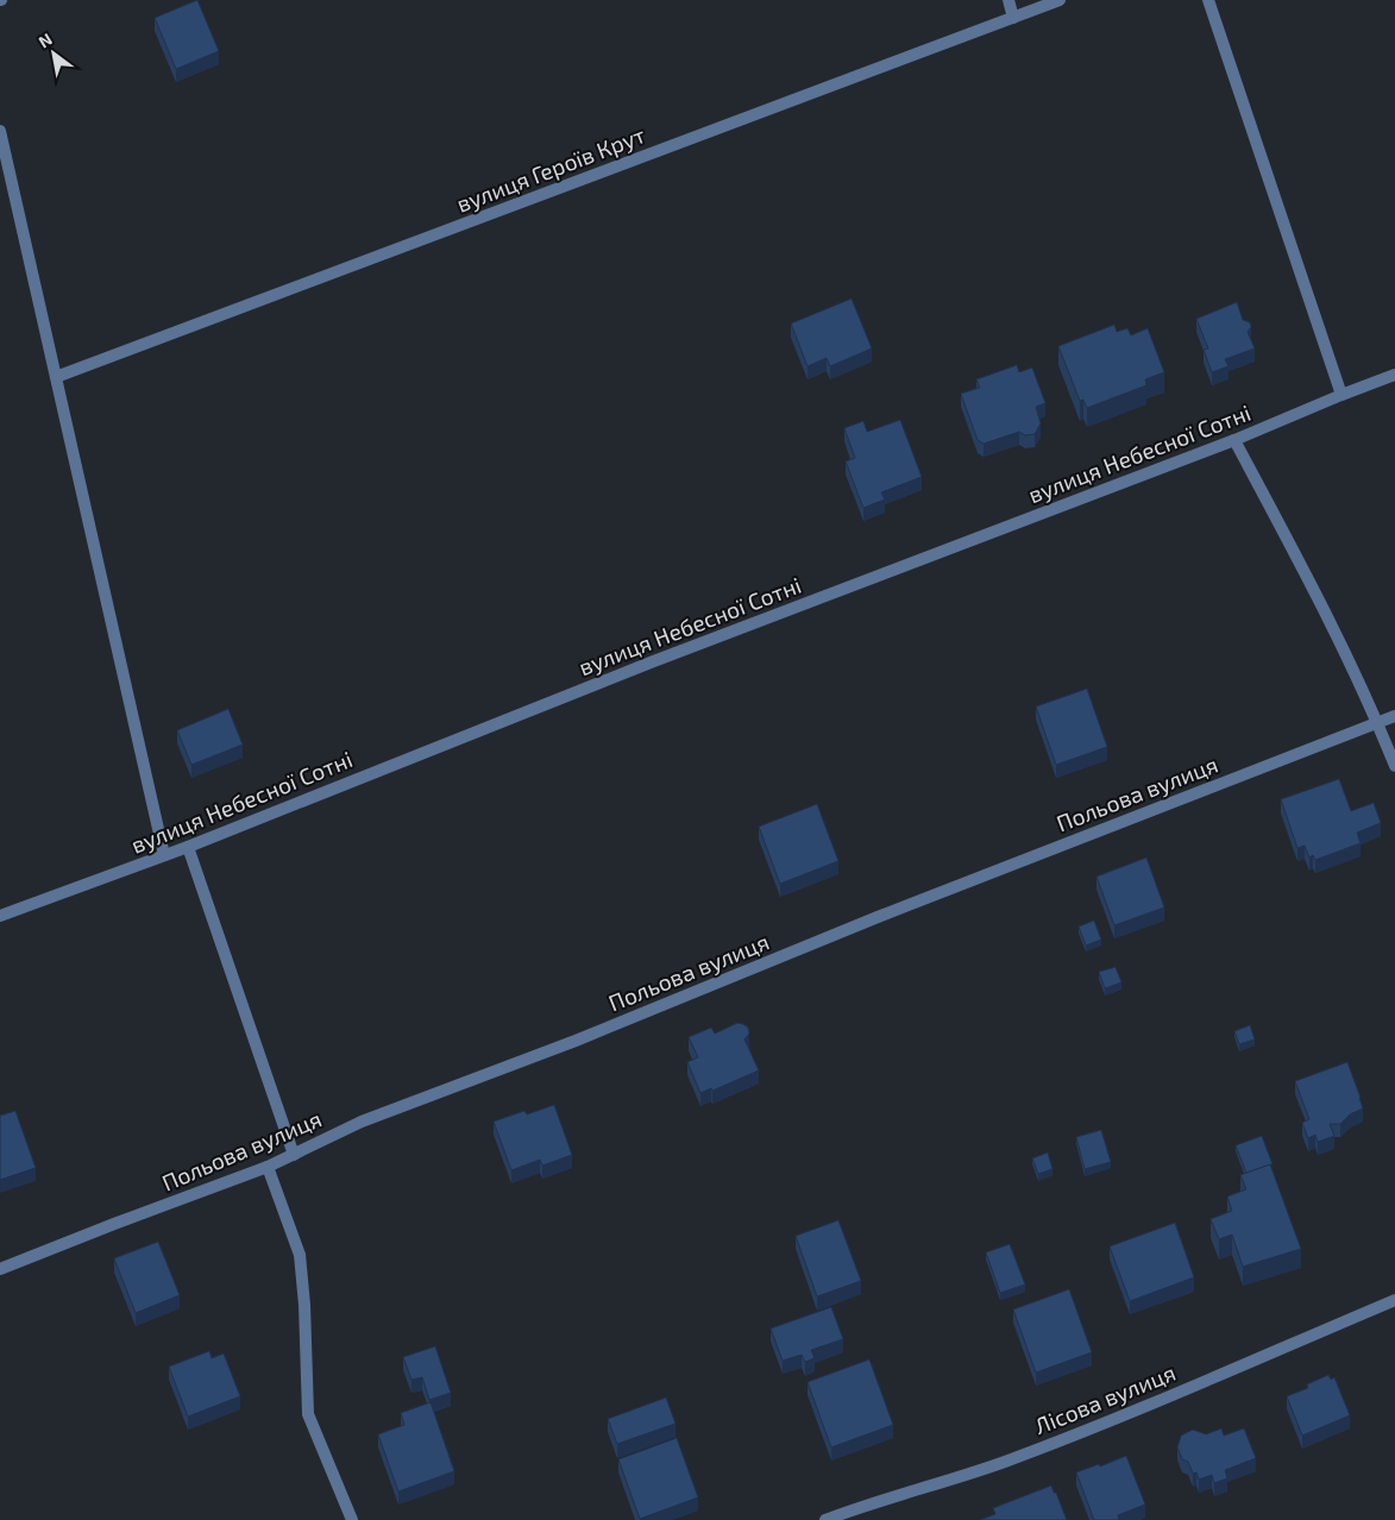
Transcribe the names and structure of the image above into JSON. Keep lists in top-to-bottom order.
{
  "streets": {
    "street": [
      "вулиця Героїв Крут",
      "вулиця Небесної Сотні",
      "Польова вулиця",
      "Лісова вулиця"
    ]
  },
  "north": "top left"
}
